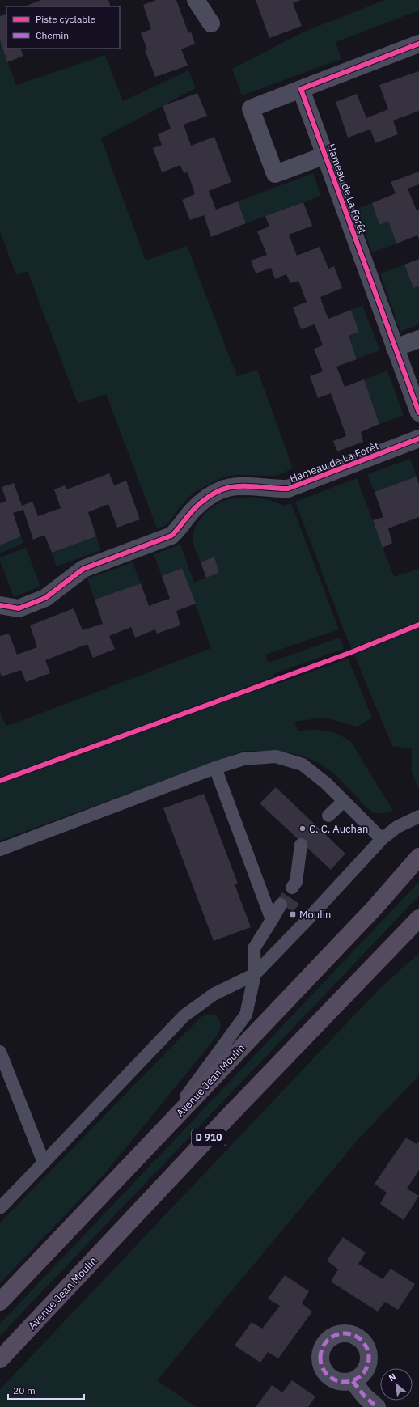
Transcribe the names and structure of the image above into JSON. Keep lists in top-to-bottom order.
{
  "streets": {
    "main road": ["Avenue Jean Moulin", "D 910"],
    "street": ["Hameau de La Forêt"]
  },
  "places": {
    "other": ["C. C. Auchan"],
    "transit": ["Moulin"]
  },
  "legend": ["Piste cyclable", "Chemin"],
  "scale_bar": "20 m",
  "north": "top left"
}
